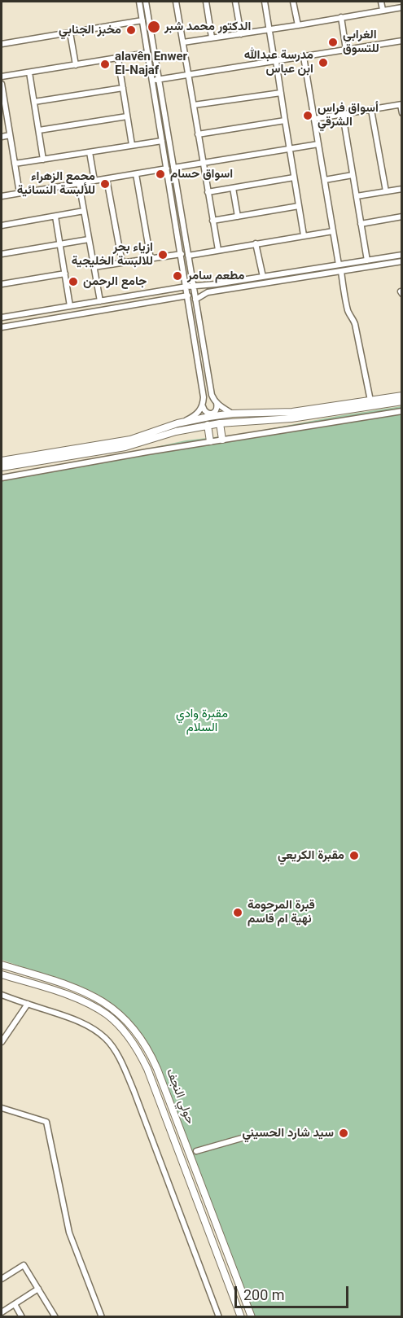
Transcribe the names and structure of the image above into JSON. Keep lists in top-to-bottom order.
{
  "streets": {
    "main road": ["حولي النجف"]
  },
  "parks": ["مقبرة وادي السلام"],
  "places": [
    "الدكتور محمد شبر",
    "مخبز الجنابي",
    "الغرابي للتسوق",
    "مدرسة عبدالله ابن عباس",
    "alavên Enwer El-Najaf",
    "أسواق فراس الشرقي",
    "اسواق حسام",
    "مجمع الزهراء للألبسة النسائية",
    "ازياء بحر للالبسة الخليجية",
    "مطعم سامر",
    "جامع الرحمن",
    "مقبرة الكريعي",
    "قبرة المرحومة نهية ام قاسم",
    "سيد شارد الحسيني"
  ],
  "scale_bar": "200 m"
}
